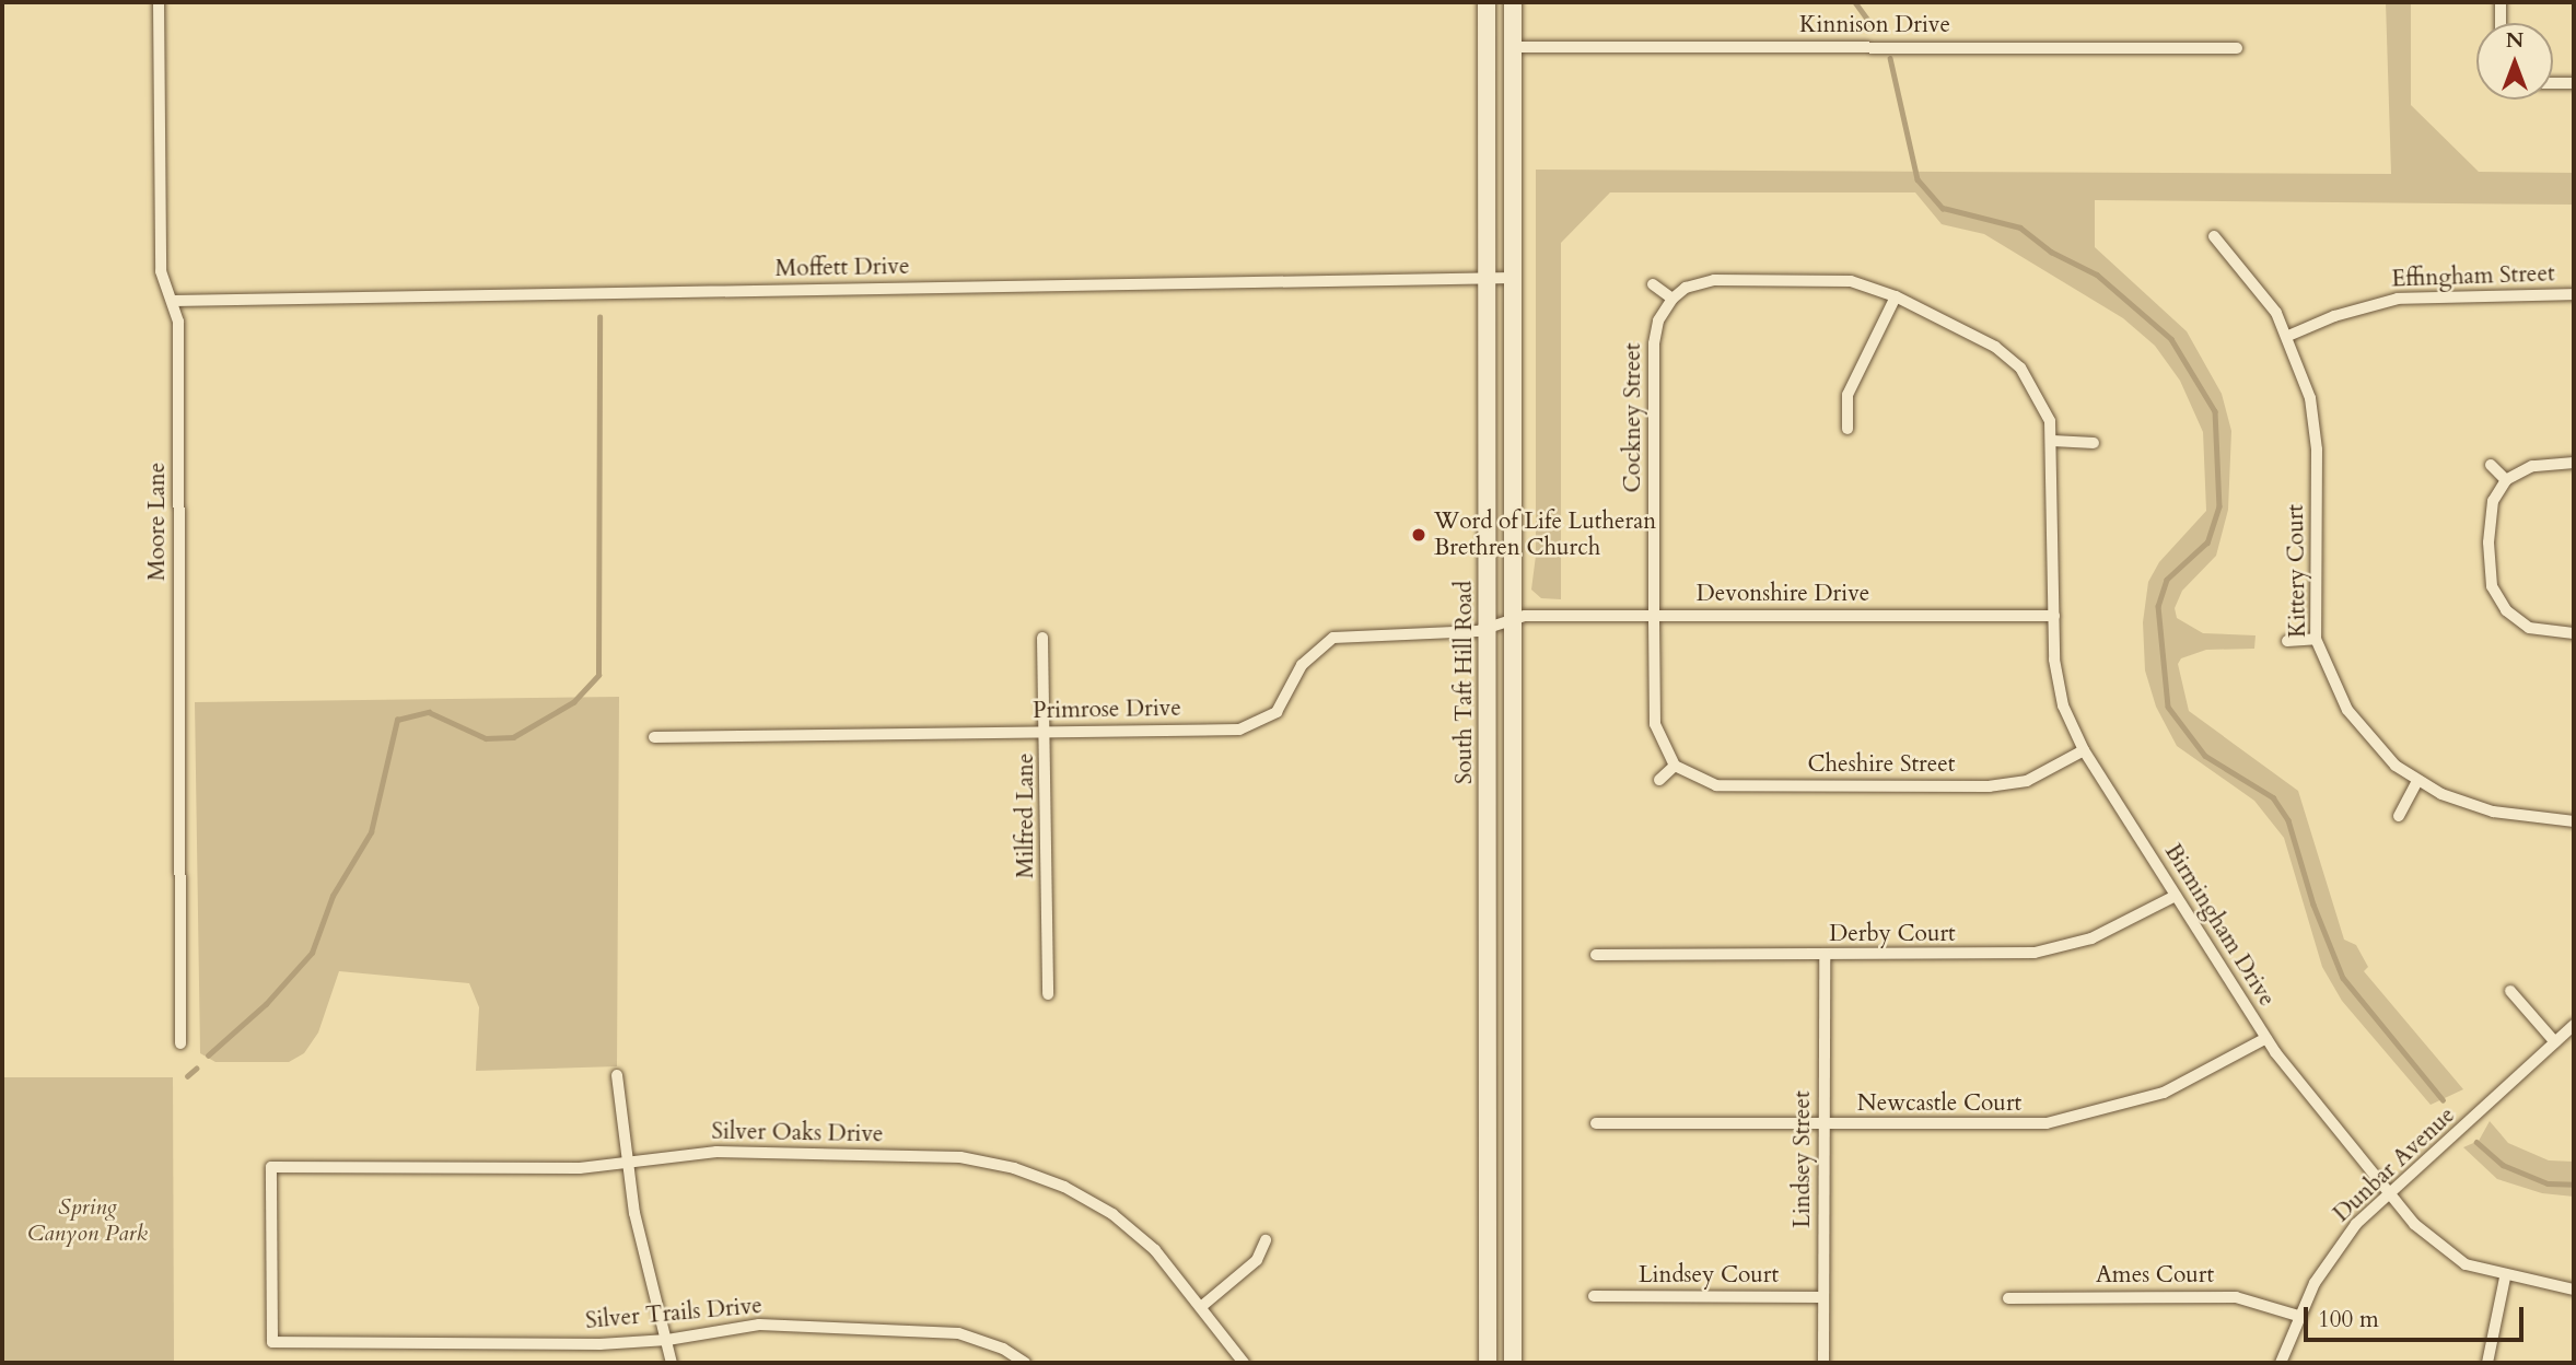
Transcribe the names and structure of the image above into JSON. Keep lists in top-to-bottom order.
{
  "streets": {
    "main road": ["South Taft Hill Road"],
    "street": [
      "Kinnison Drive",
      "Moffett Drive",
      "Effingham Street",
      "Cockney Street",
      "Moore Lane",
      "Kittery Court",
      "Devonshire Drive",
      "Primrose Drive",
      "Cheshire Street",
      "Milfred Lane",
      "Birmingham Drive",
      "Derby Court",
      "Newcastle Court",
      "Silver Oaks Drive",
      "Lindsey Street",
      "Dunbar Avenue",
      "Lindsey Court",
      "Ames Court",
      "Silver Trails Drive"
    ]
  },
  "crossings": [
    ["Kinnison Drive", "South Taft Hill Road"],
    ["Moffett Drive", "Moore Lane"],
    ["Moffett Drive", "South Taft Hill Road"],
    ["Effingham Street", "Kittery Court"],
    ["Cockney Street", "Devonshire Drive"],
    ["Cockney Street", "Cheshire Street"],
    ["Cockney Street", "Birmingham Drive"],
    ["Devonshire Drive", "South Taft Hill Road"],
    ["Devonshire Drive", "Primrose Drive"],
    ["Devonshire Drive", "Birmingham Drive"],
    ["South Taft Hill Road", "Primrose Drive"],
    ["Primrose Drive", "Milfred Lane"],
    ["Cheshire Street", "Birmingham Drive"],
    ["Birmingham Drive", "Derby Court"],
    ["Birmingham Drive", "Newcastle Court"],
    ["Birmingham Drive", "Dunbar Avenue"],
    ["Derby Court", "Lindsey Street"],
    ["Newcastle Court", "Lindsey Street"],
    ["Silver Oaks Drive", "Silver Trails Drive"],
    ["Lindsey Street", "Lindsey Court"],
    ["Dunbar Avenue", "Ames Court"]
  ],
  "parks": ["Spring Canyon Park"],
  "places": ["Word of Life Lutheran Brethren Church"],
  "scale_bar": "100 m",
  "north": "top"
}
